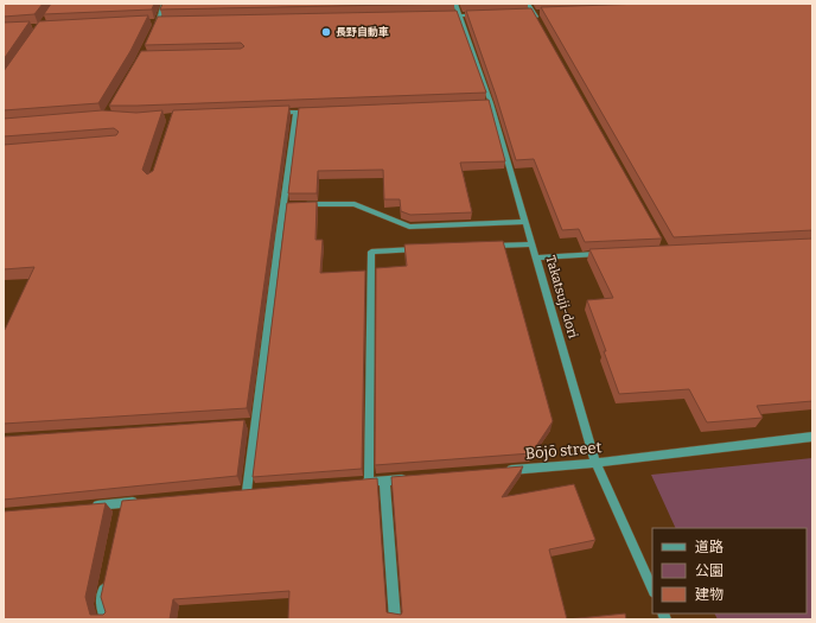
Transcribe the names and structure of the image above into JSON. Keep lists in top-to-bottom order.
{
  "streets": {
    "street": ["Takatsuji-dori", "Bōjō street"]
  },
  "crossings": [
    ["Takatsuji-dori", "Bōjō street"]
  ],
  "places": ["長野自動車"],
  "legend": ["道路", "公園", "建物"]
}
